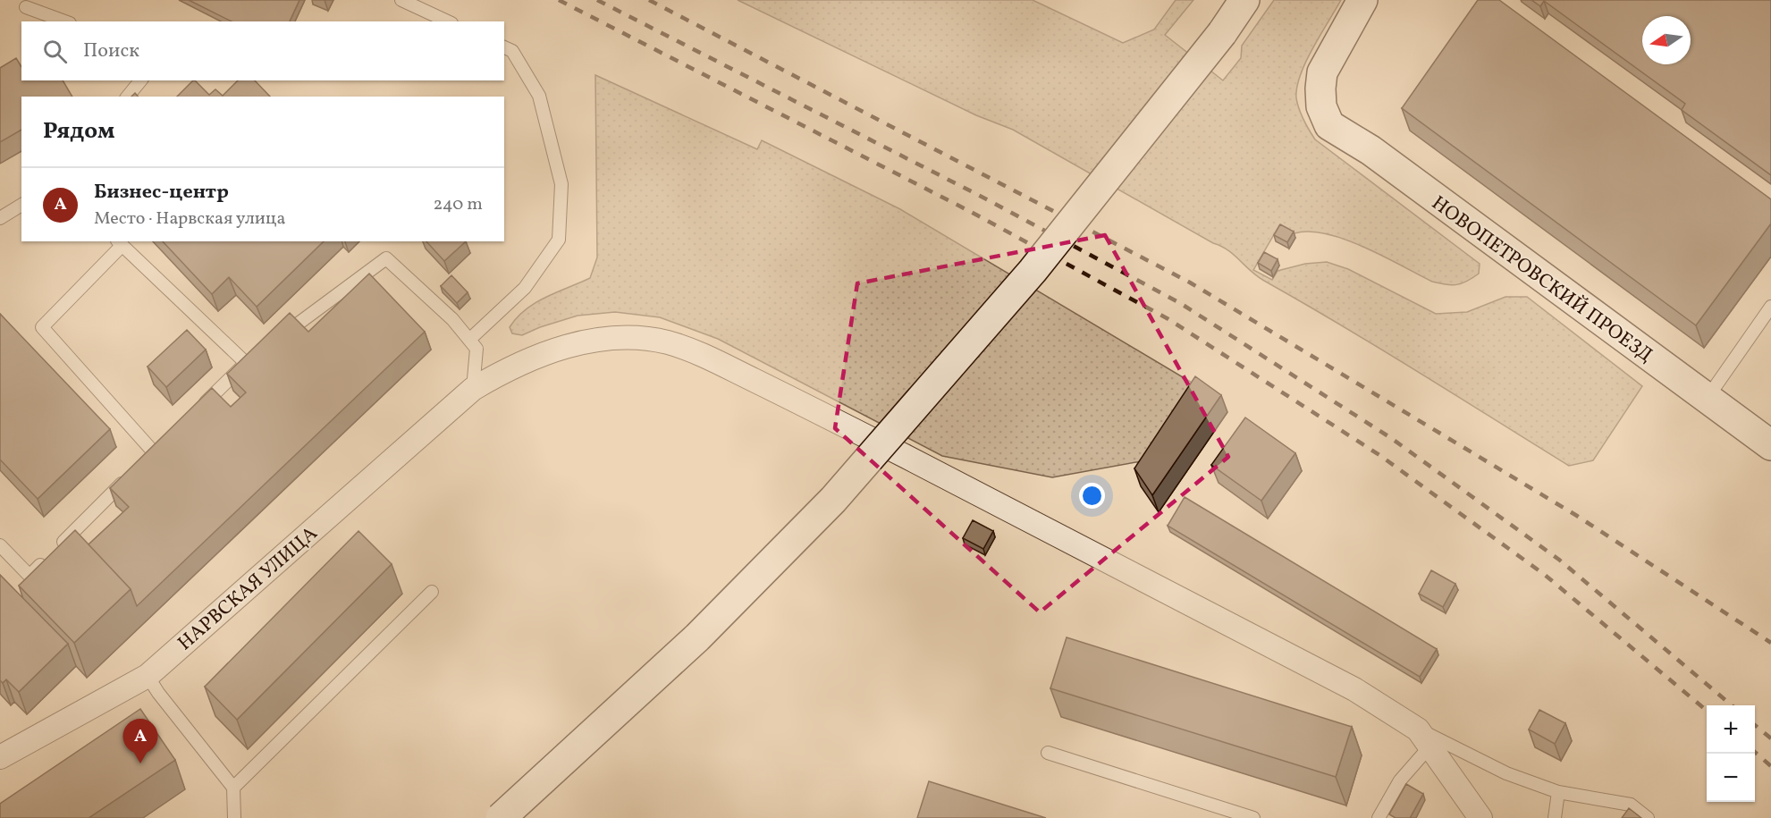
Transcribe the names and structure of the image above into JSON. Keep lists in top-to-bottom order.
{
  "streets": {
    "street": ["НОВОПЕТРОВСКИЙ ПРОЕЗД", "НАРВСКАЯ УЛИЦА"]
  },
  "north": "left",
  "page": {
    "search": "Поиск",
    "heading": "Рядом",
    "list": [
      {
        "mark": "A",
        "name": "Бизнес-центр",
        "note": "Место · Нарвская улица",
        "value": "240 m"
      }
    ],
    "map_buttons": ["+", "−"],
    "pins": "A"
  }
}
